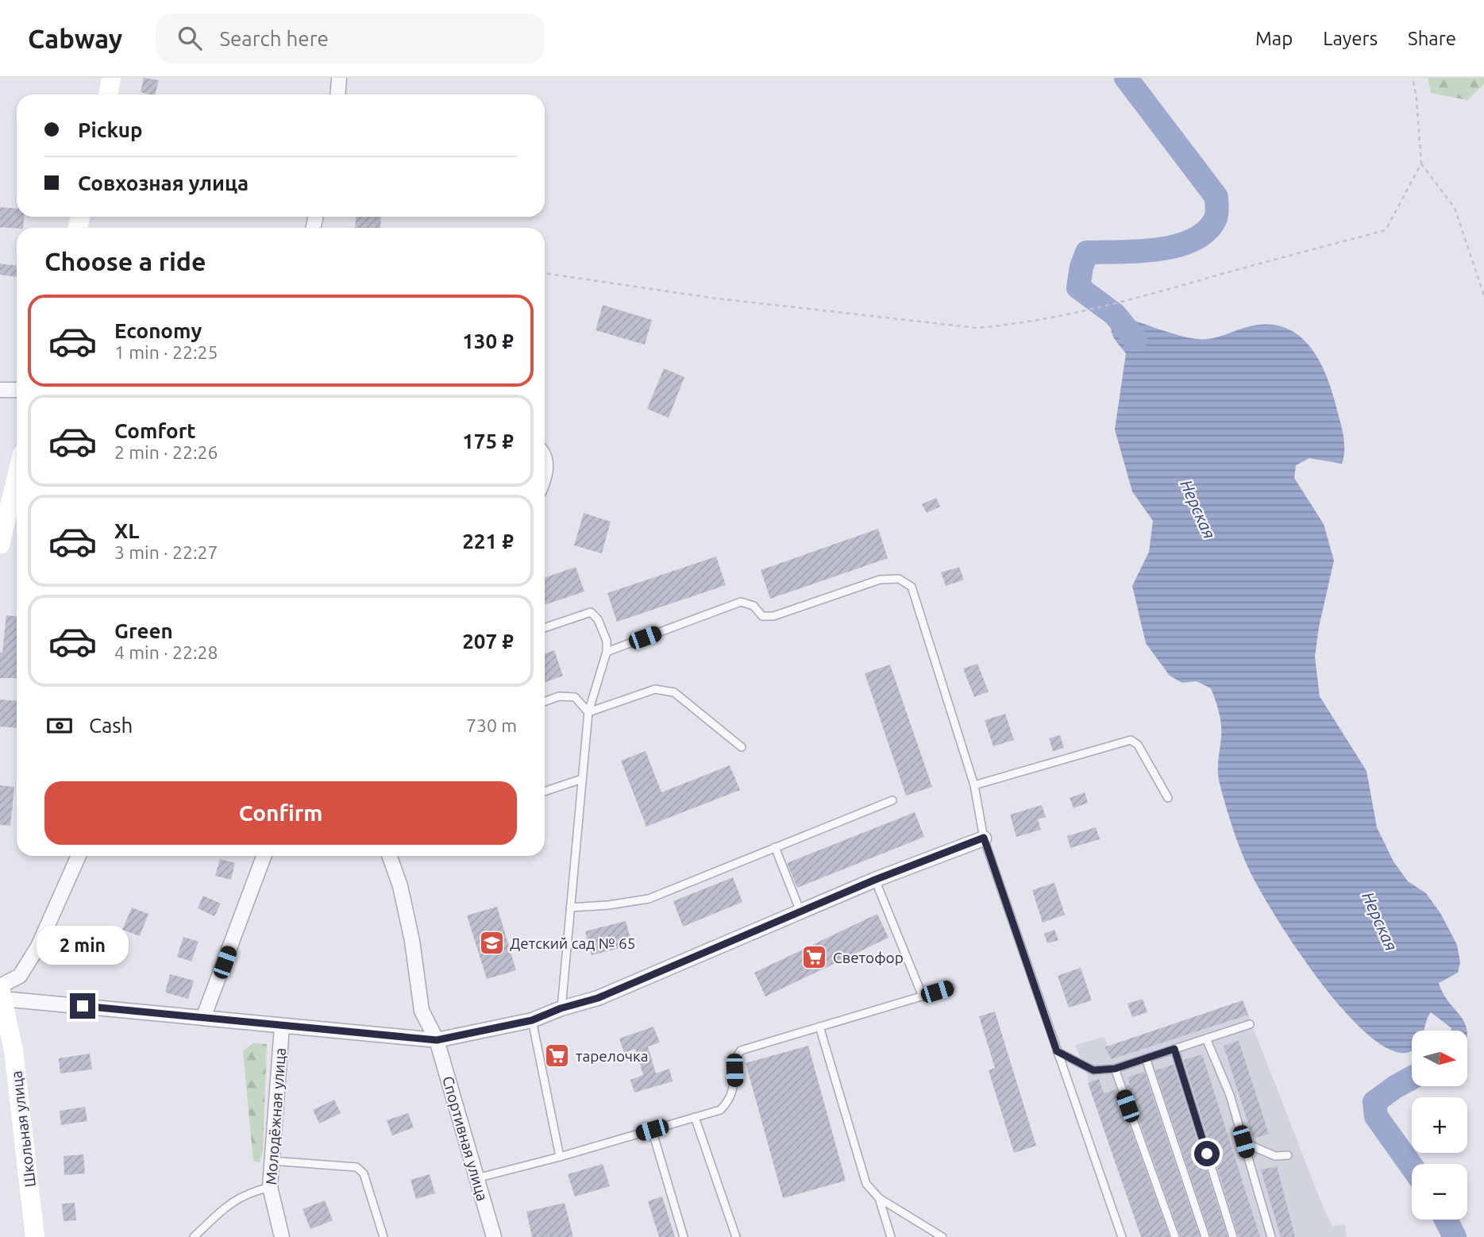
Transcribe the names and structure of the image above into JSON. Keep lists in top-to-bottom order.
{
  "streets": {
    "street": ["Молодёжная улица", "Школьная улица", "Спортивная улица"]
  },
  "water": ["Нерская"],
  "places": {
    "school or university": ["Детский сад № 65"],
    "supermarket": ["Светофор", "тарелочка"]
  },
  "north": "right",
  "page": {
    "header": "Cabway",
    "search": "Search here",
    "nav": ["Map", "Layers", "Share"],
    "banner": ["Pickup", "Совхозная улица"],
    "heading": "Choose a ride",
    "list": [
      {
        "name": "Economy",
        "note": "1 min · 22:25",
        "value": "130 ₽"
      },
      {
        "name": "Comfort",
        "note": "2 min · 22:26",
        "value": "175 ₽"
      },
      {
        "name": "XL",
        "note": "3 min · 22:27",
        "value": "221 ₽"
      },
      {
        "name": "Green",
        "note": "4 min · 22:28",
        "value": "207 ₽"
      }
    ],
    "pay": ["Cash", "730 m"],
    "buttons": "Confirm",
    "bubble": "2 min",
    "map_buttons": ["+", "−"]
  }
}
